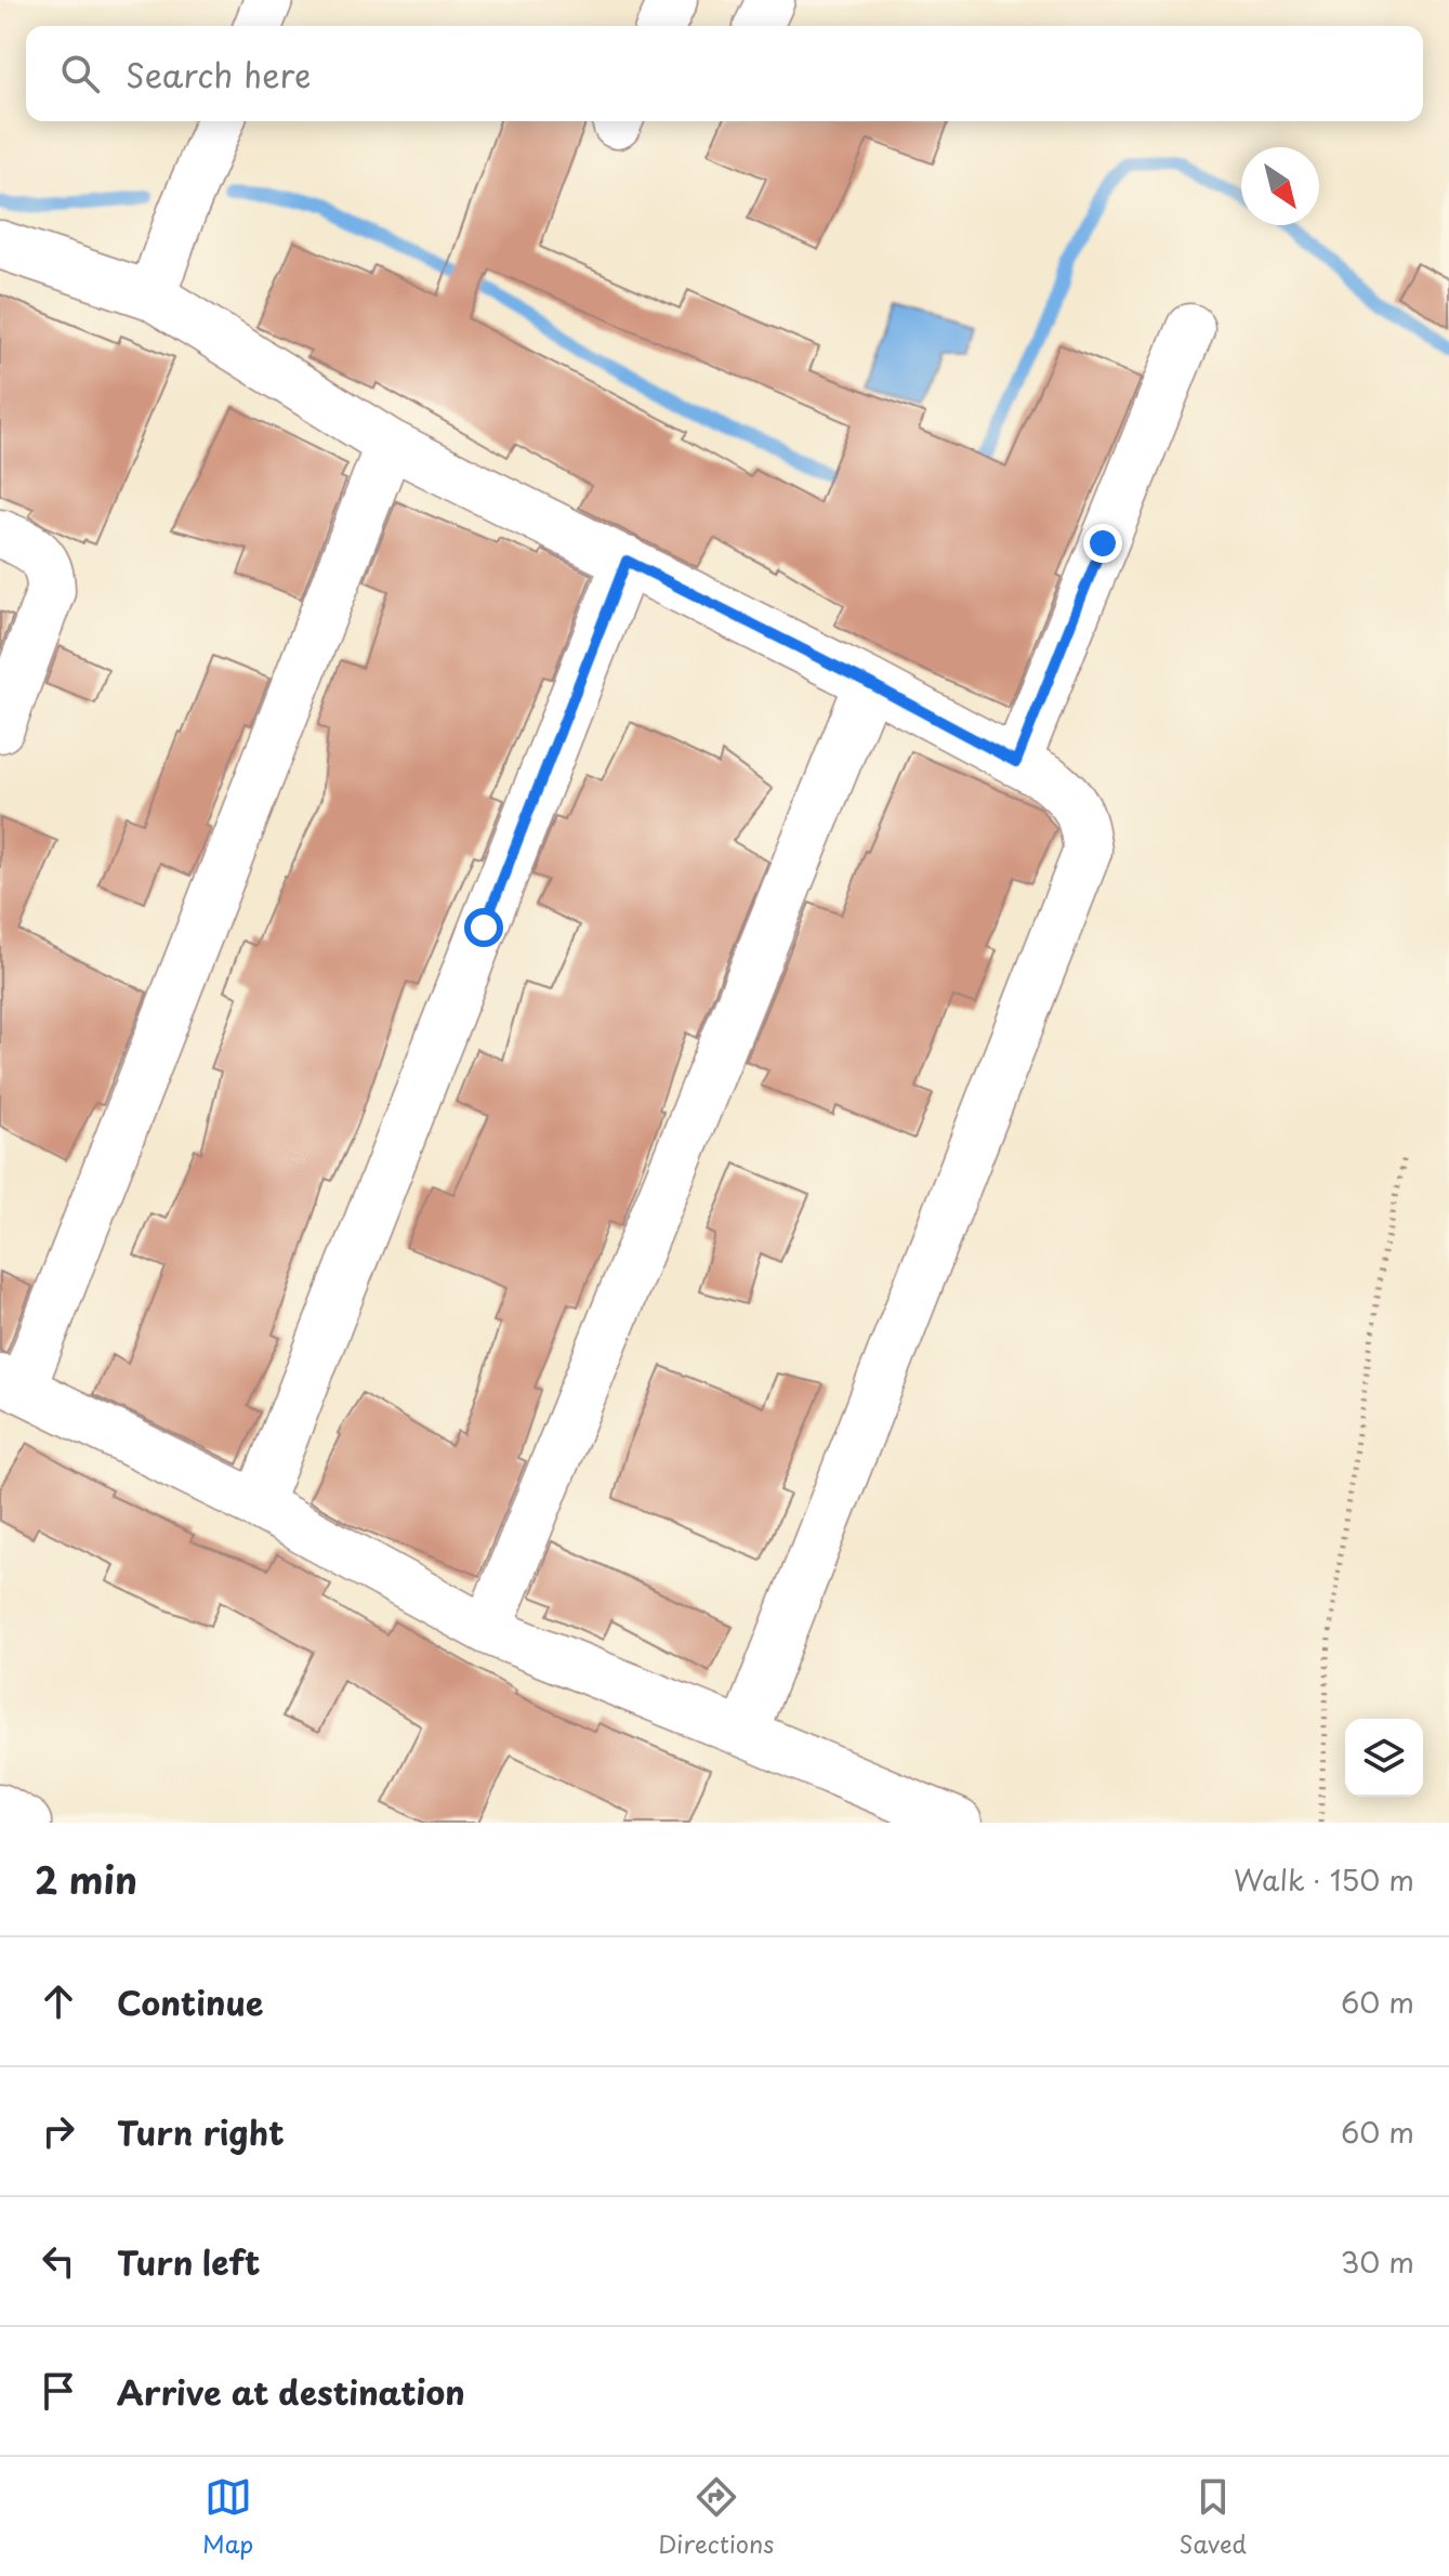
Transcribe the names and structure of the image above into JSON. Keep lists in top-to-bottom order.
{
  "north": "bottom right",
  "page": {
    "search": "Search here",
    "heading": ["2 min", "Walk · 150 m"],
    "list": [
      ["Continue", "60 m"],
      ["Turn right", "60 m"],
      ["Turn left", "30 m"],
      "Arrive at destination"
    ],
    "nav": ["Map", "Directions", "Saved"]
  }
}
